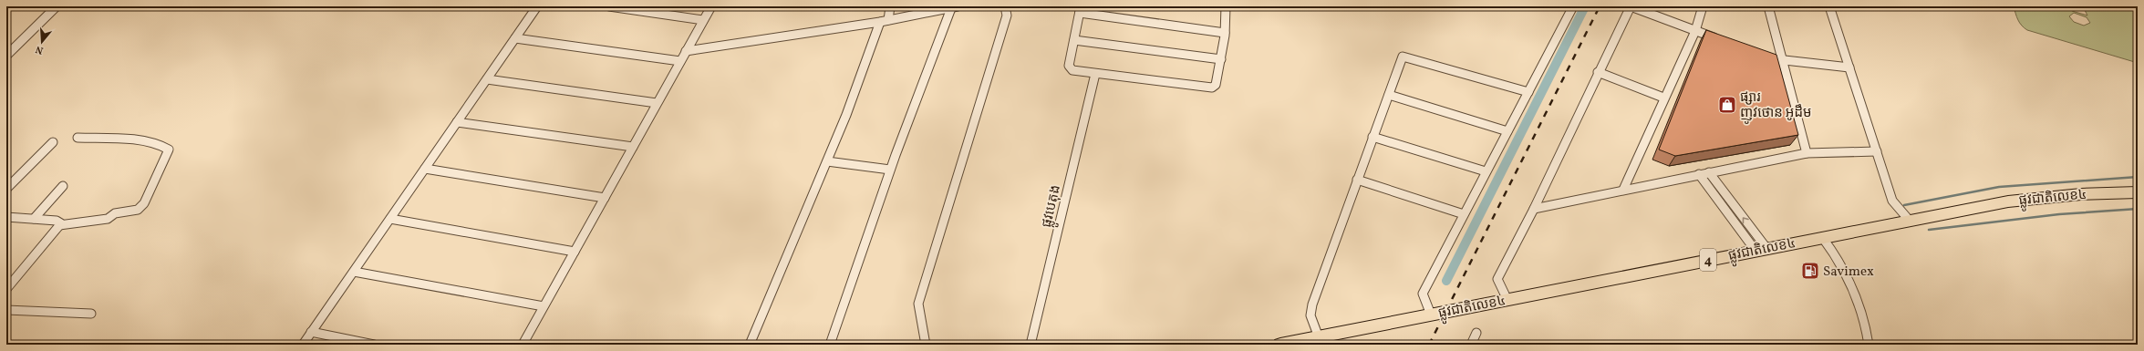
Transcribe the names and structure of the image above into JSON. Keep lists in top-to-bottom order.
{
  "streets": {
    "highway": ["ផ្លូវជាតិលេខ៤", "4"],
    "street": ["ផ្លូវបេតុង"]
  },
  "places": {
    "shop": ["ផ្សារ ញូវថោន អូដឹម"],
    "fuel station": ["Savimex"]
  },
  "north": "bottom"
}
